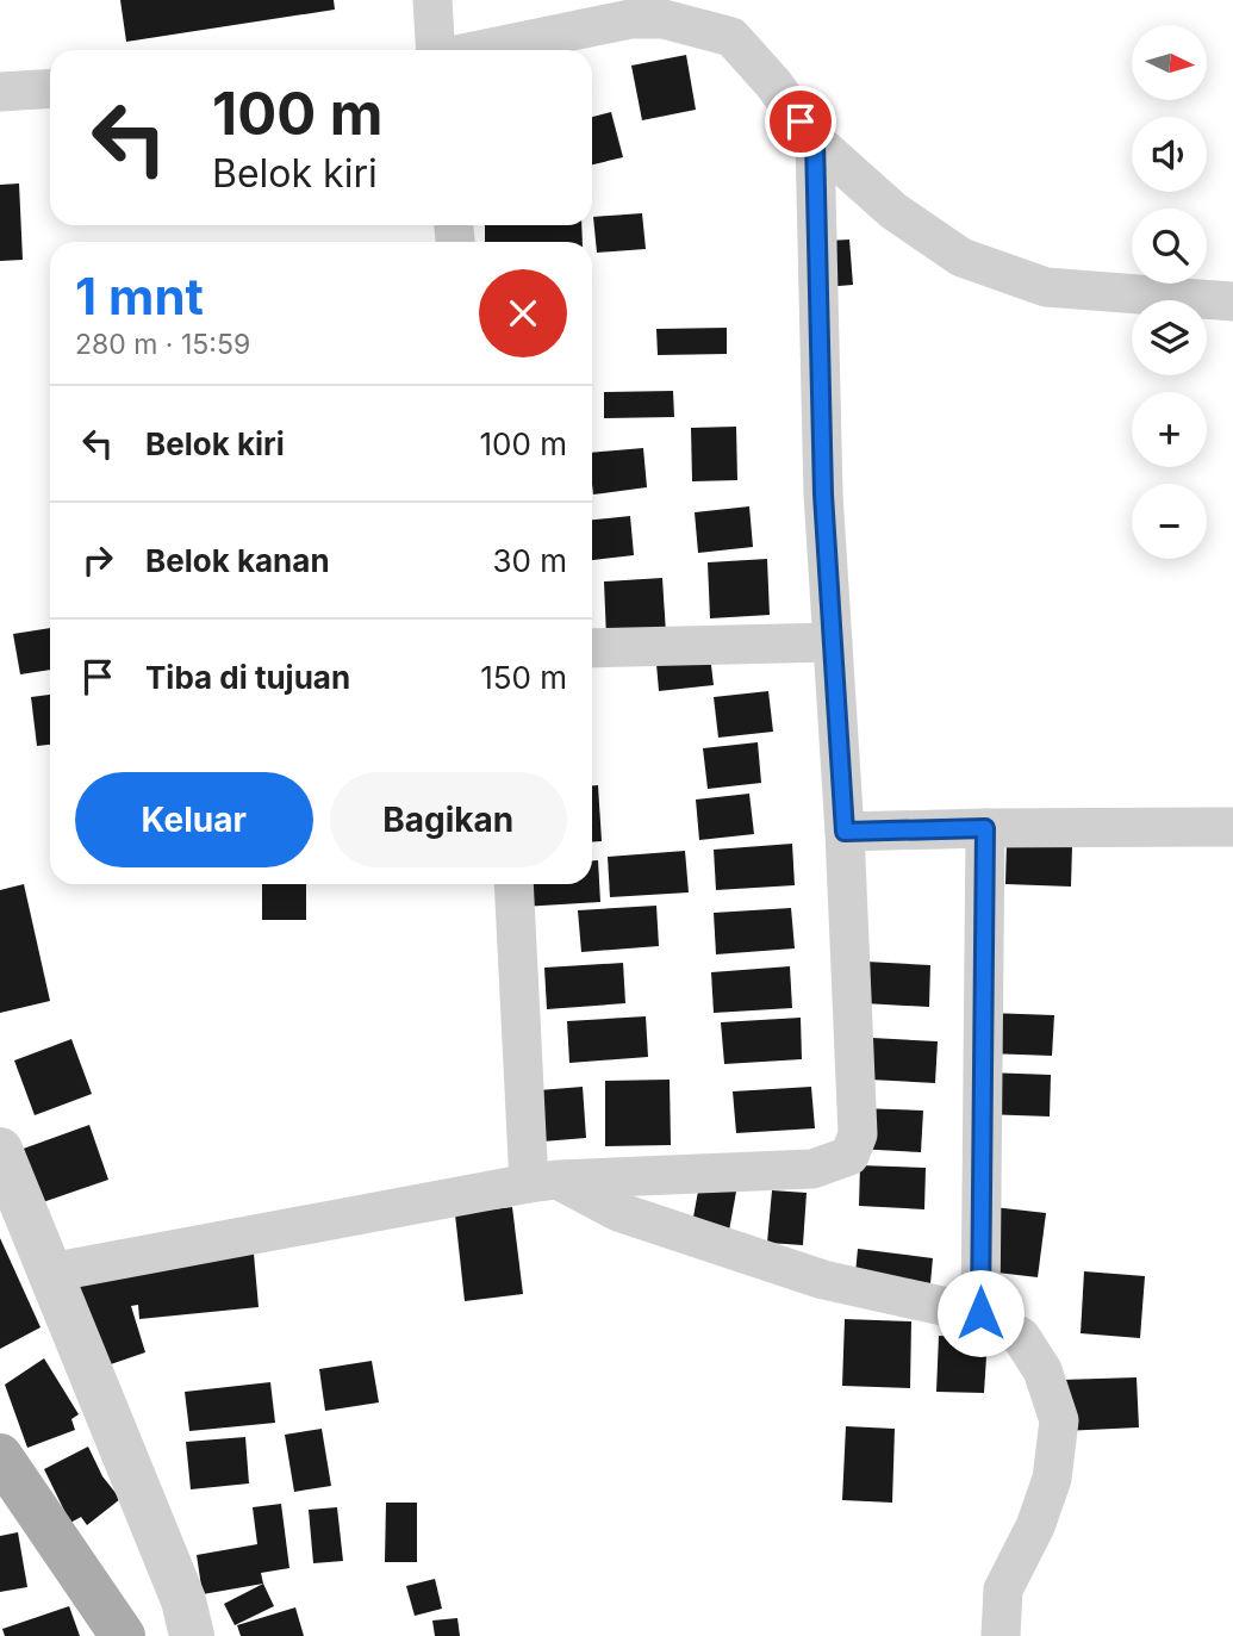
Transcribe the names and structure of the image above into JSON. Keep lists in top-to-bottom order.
{
  "north": "right",
  "page": {
    "map_buttons": ["+", "−"],
    "turn": ["100 m", "Belok kiri"],
    "heading": ["1 mnt", "280 m · 15:59"],
    "list": [
      {
        "name": "Belok kiri",
        "value": "100 m"
      },
      {
        "name": "Belok kanan",
        "value": "30 m"
      },
      {
        "name": "Tiba di tujuan",
        "value": "150 m"
      }
    ],
    "buttons": ["Keluar", "Bagikan"]
  }
}
